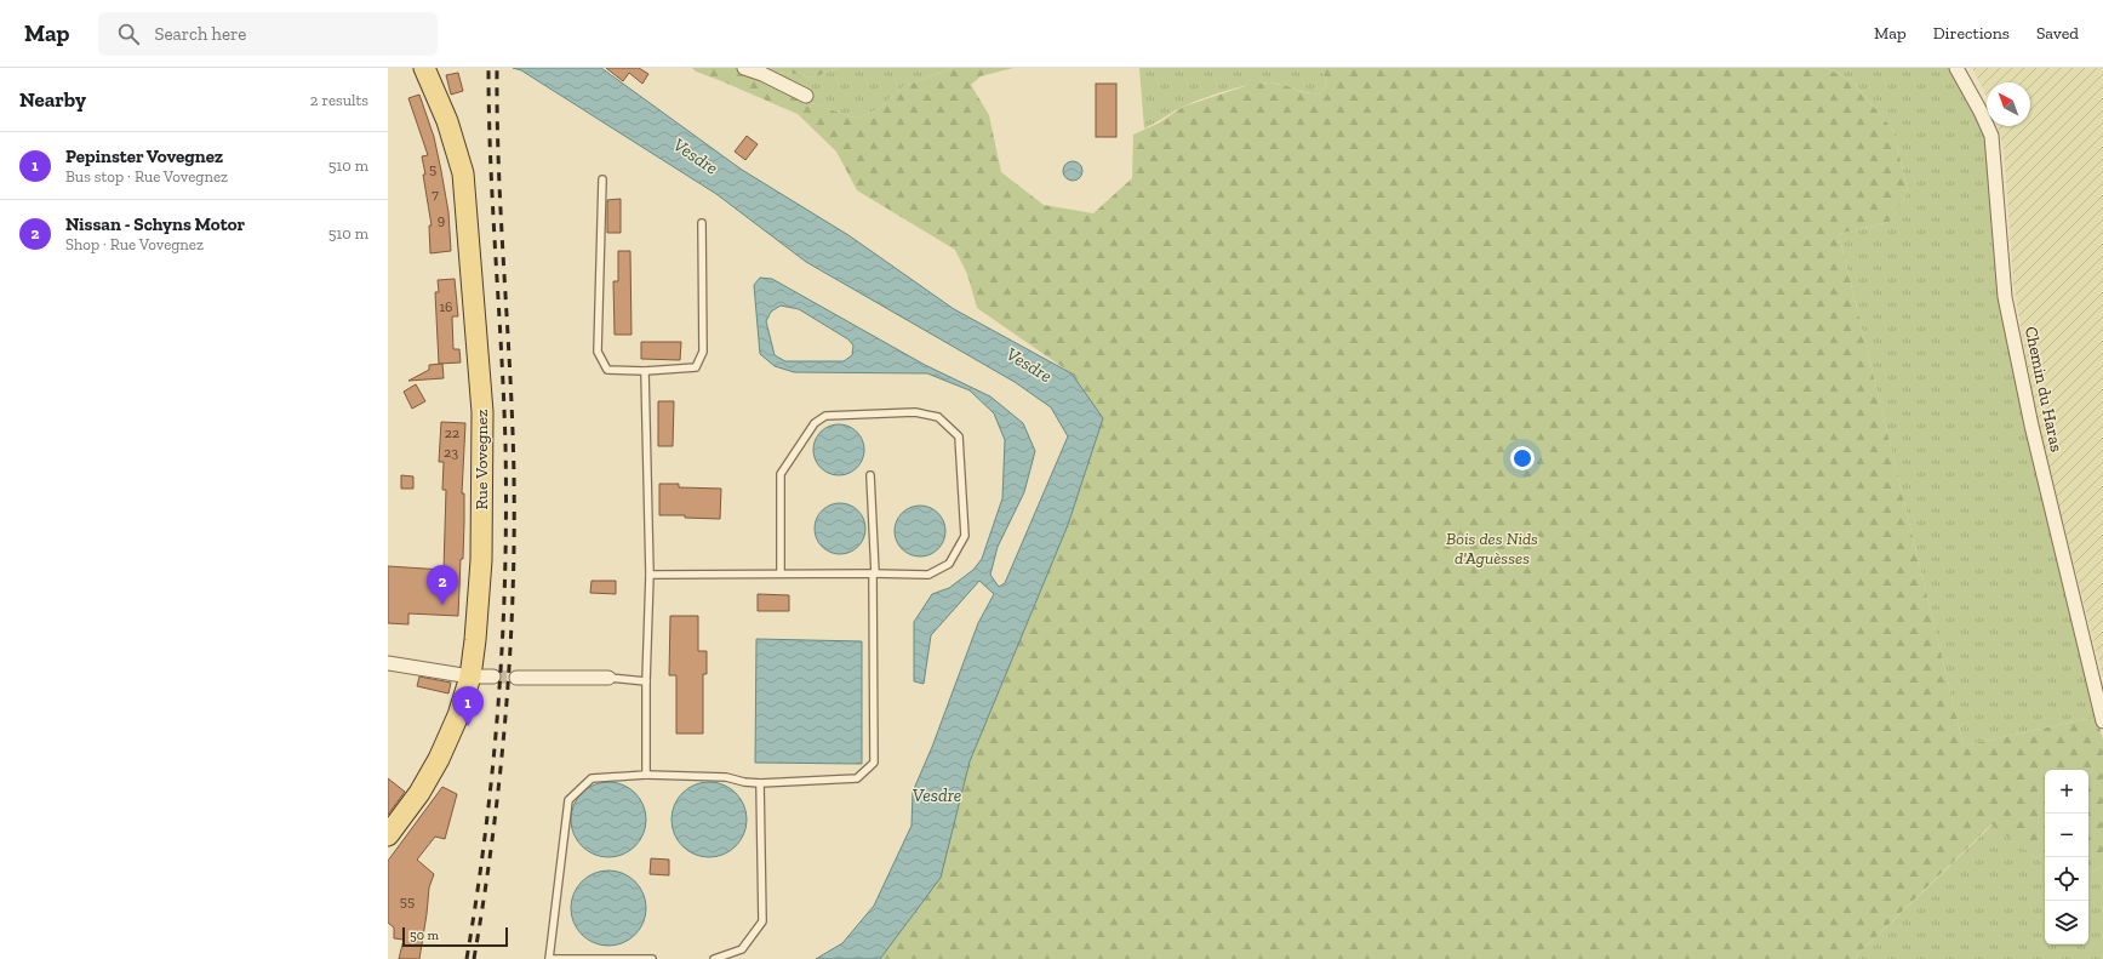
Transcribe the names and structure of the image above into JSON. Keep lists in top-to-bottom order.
{
  "streets": {
    "main road": ["Rue Vovegnez"],
    "street": ["Chemin du Haras"]
  },
  "water": ["Vesdre"],
  "parks": ["Bois des Nids d'Aguèsses"],
  "house_numbers": [
    "5",
    "7",
    "9",
    "16",
    "22",
    "23",
    "55"
  ],
  "scale_bar": "50 m",
  "north": "top left",
  "page": {
    "header": "Map",
    "search": "Search here",
    "nav": ["Map", "Directions", "Saved"],
    "heading": ["Nearby", "2 results"],
    "list": [
      {
        "mark": "1",
        "name": "Pepinster Vovegnez",
        "note": "Bus stop · Rue Vovegnez",
        "value": "510 m"
      },
      {
        "mark": "2",
        "name": "Nissan - Schyns Motor",
        "note": "Shop · Rue Vovegnez",
        "value": "510 m"
      }
    ],
    "pins": ["2", "1"],
    "map_buttons": ["+", "−"],
    "scale": "50 m"
  }
}
